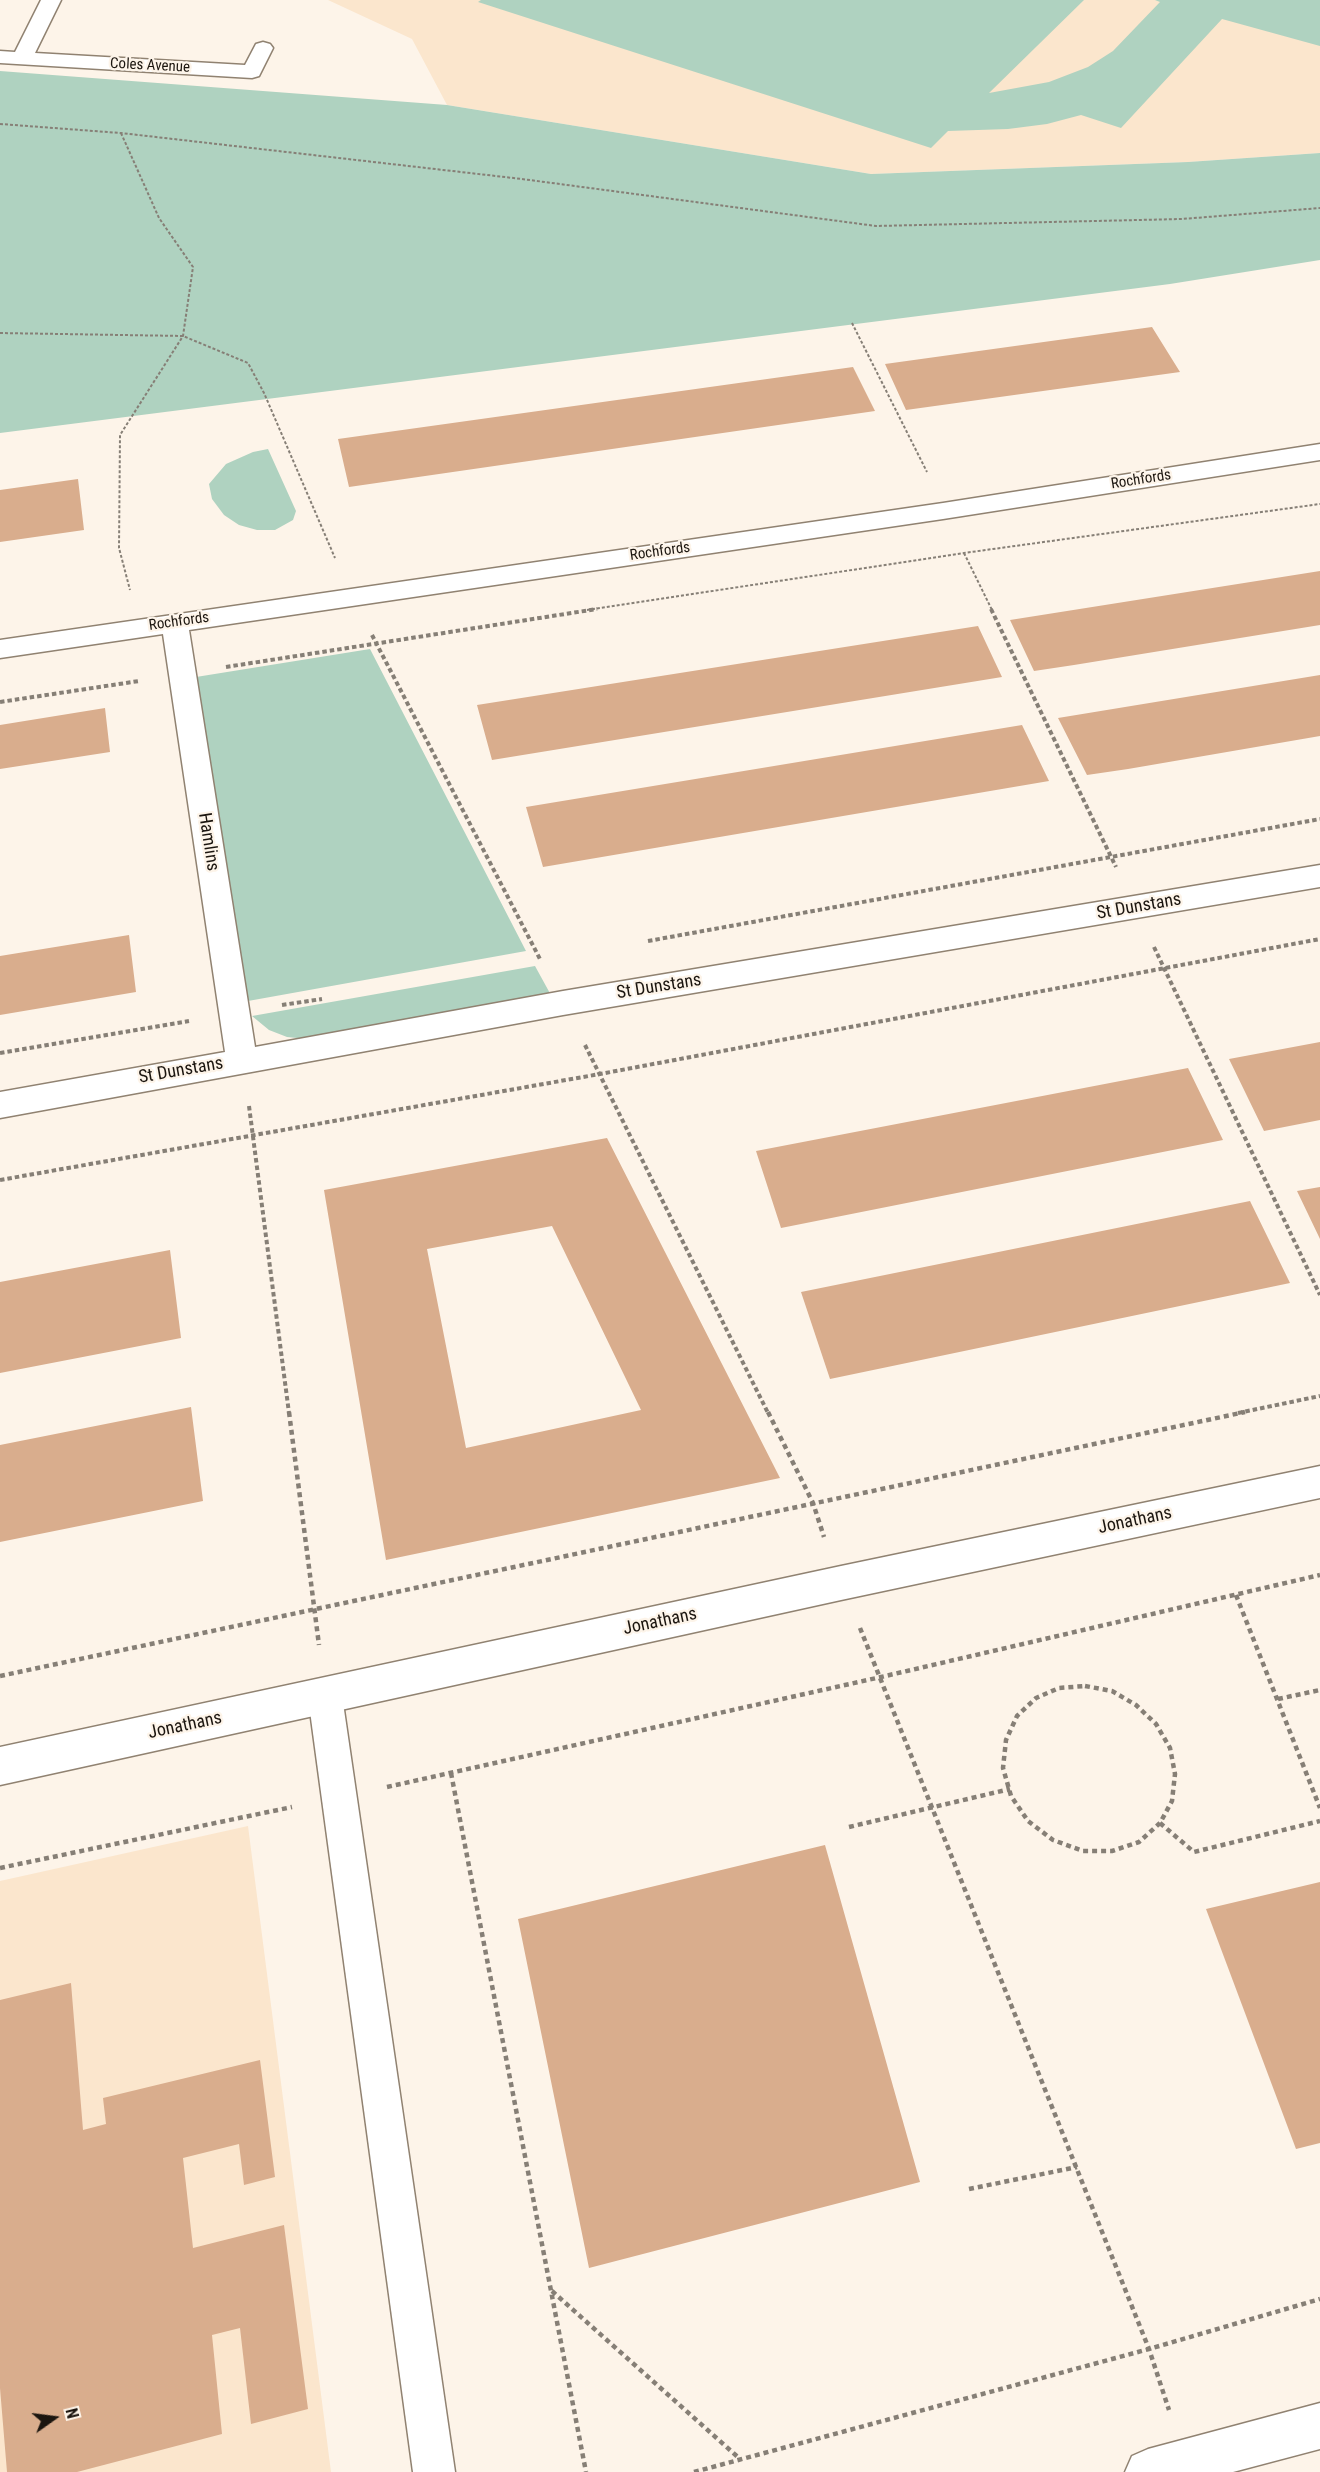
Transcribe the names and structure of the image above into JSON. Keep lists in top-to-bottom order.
{
  "streets": {
    "street": [
      "Coles Avenue",
      "Rochfords",
      "Hamlins",
      "St Dunstans",
      "Jonathans"
    ]
  },
  "crossings": [
    ["Rochfords", "Hamlins"],
    ["Hamlins", "St Dunstans"]
  ],
  "north": "right"
}
